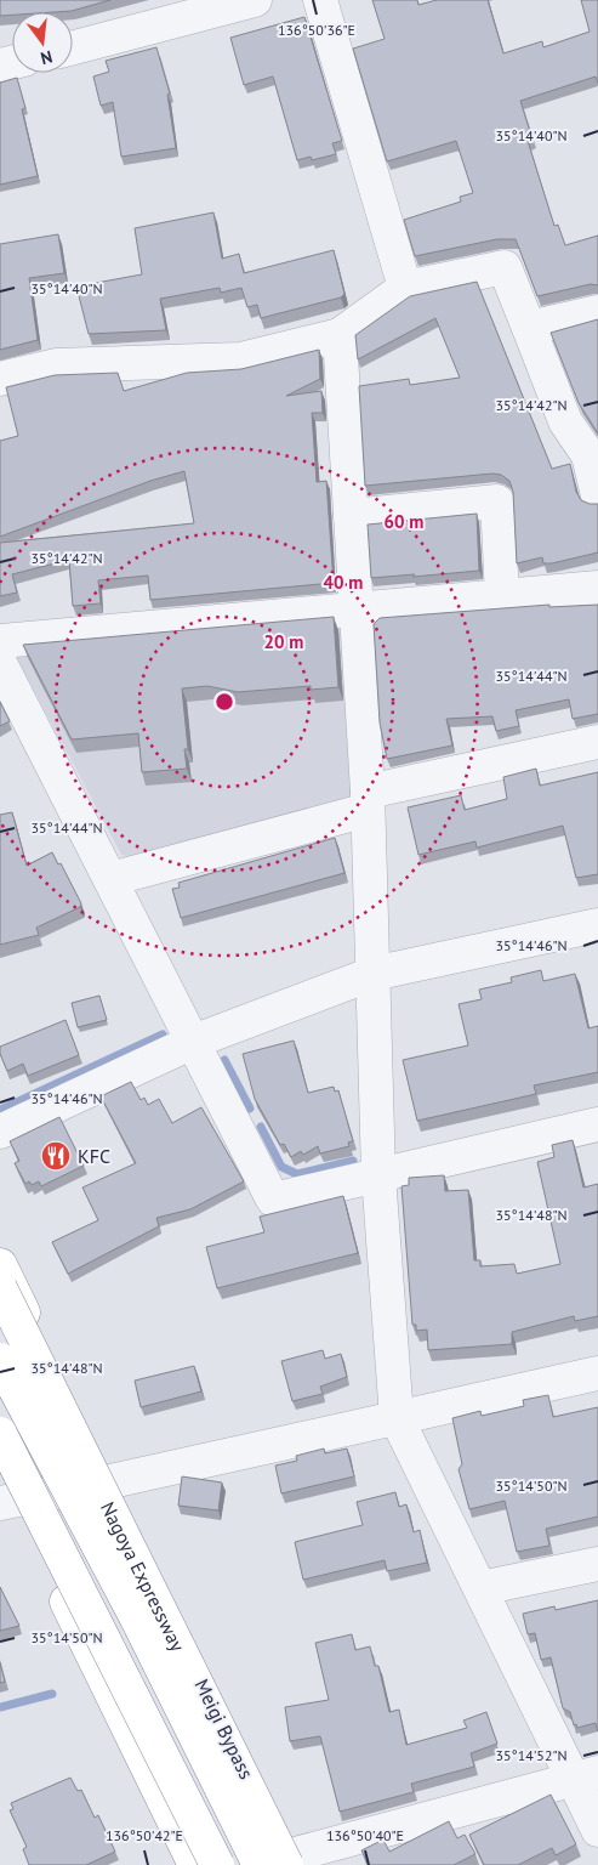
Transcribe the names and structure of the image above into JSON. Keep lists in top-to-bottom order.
{
  "streets": {
    "highway": ["Nagoya Expressway", "Meigi Bypass"]
  },
  "crossings": [
    ["Nagoya Expressway", "Meigi Bypass"]
  ],
  "places": {
    "restaurant": ["KFC"]
  },
  "north": "bottom",
  "coordinates": [
    "136°50'36\"E",
    "35°14'40\"N",
    "35°14'42\"N",
    "35°14'44\"N",
    "35°14'46\"N",
    "35°14'48\"N",
    "35°14'50\"N",
    "35°14'52\"N",
    "136°50'42\"E",
    "136°50'40\"E"
  ],
  "rings": ["60 m", "40 m", "20 m"]
}
